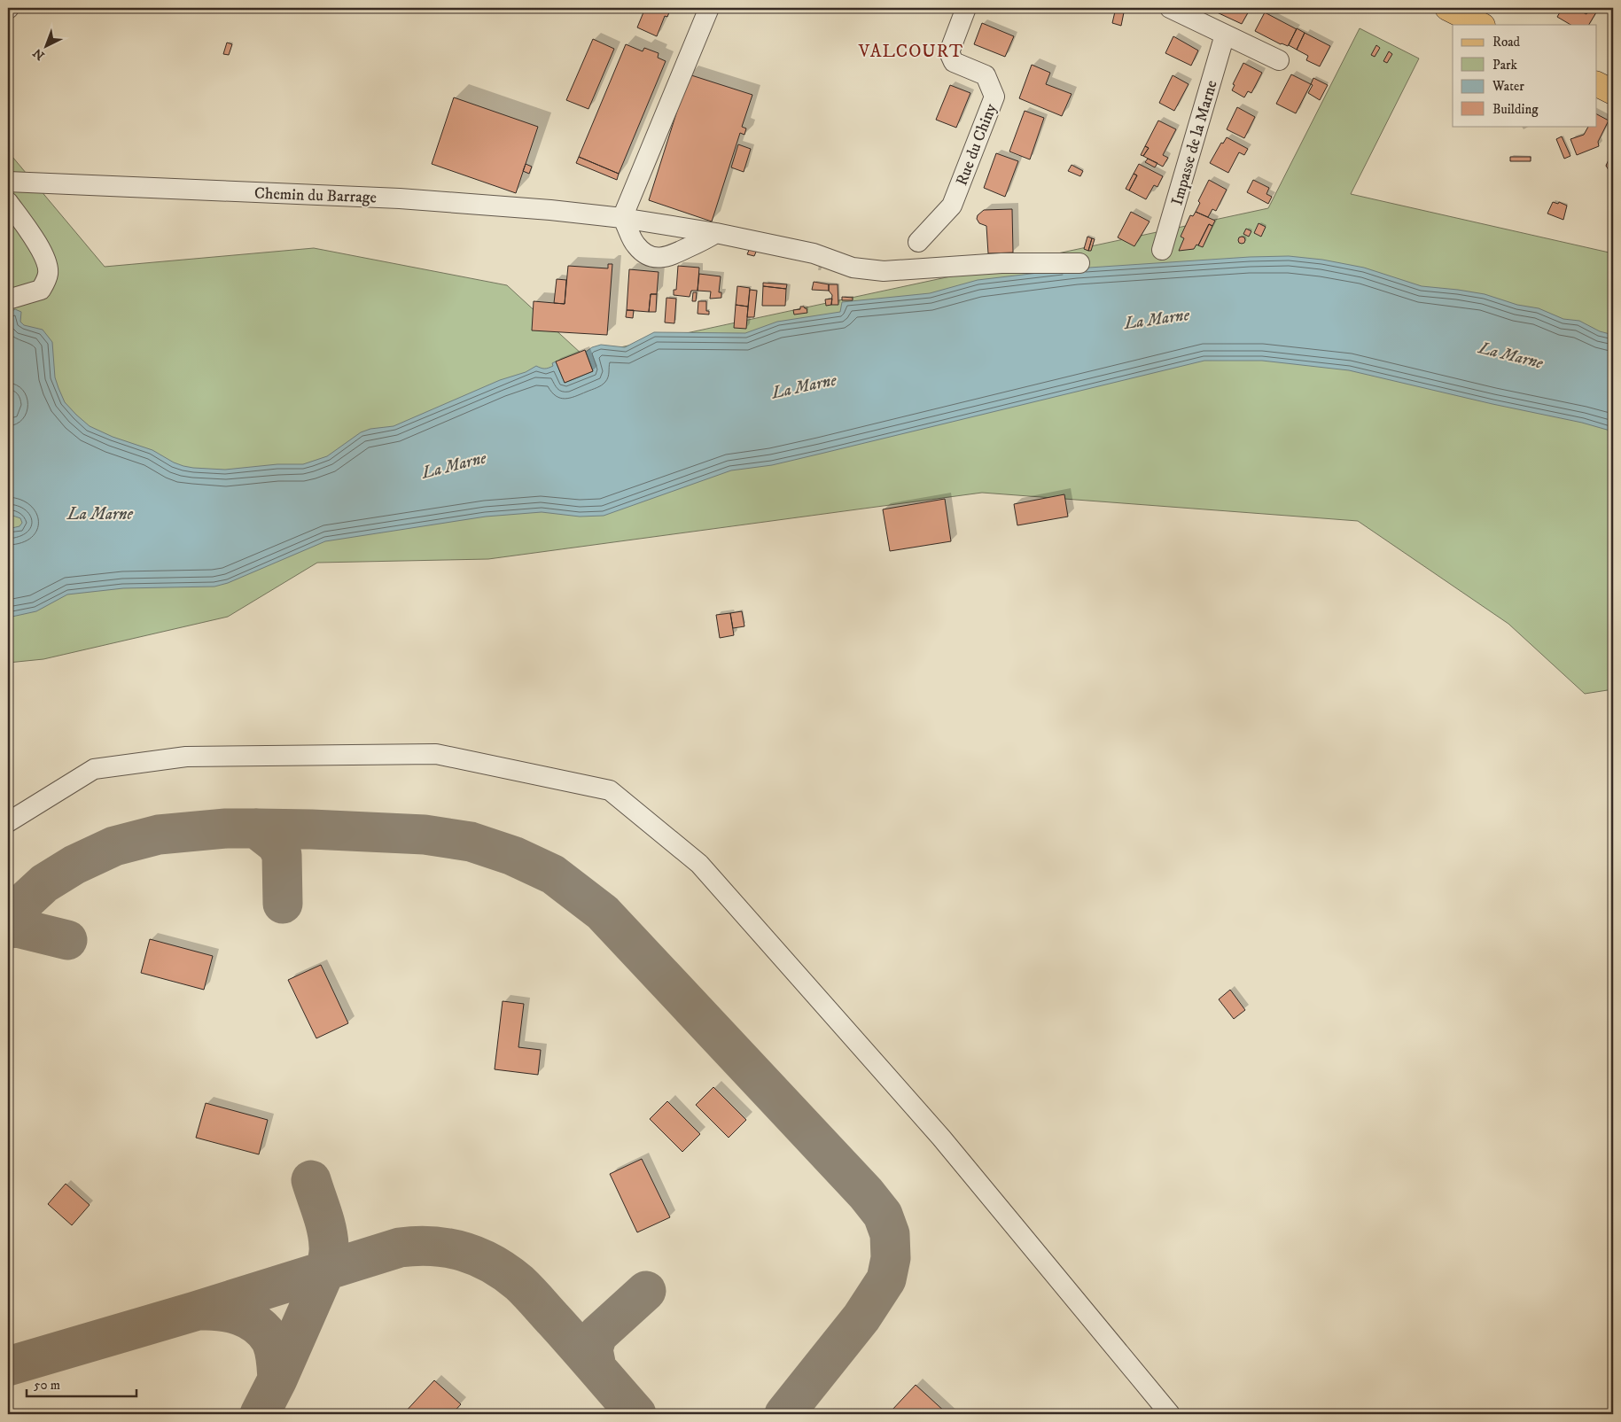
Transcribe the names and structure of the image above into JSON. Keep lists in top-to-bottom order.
{
  "streets": {
    "street": ["Impasse de la Marne", "Rue du Chiny", "Chemin du Barrage"]
  },
  "districts": ["VALCOURT"],
  "water": ["La Marne"],
  "legend": [
    "Road",
    "Park",
    "Water",
    "Building"
  ],
  "scale_bar": "50 m",
  "north": "bottom left"
}
